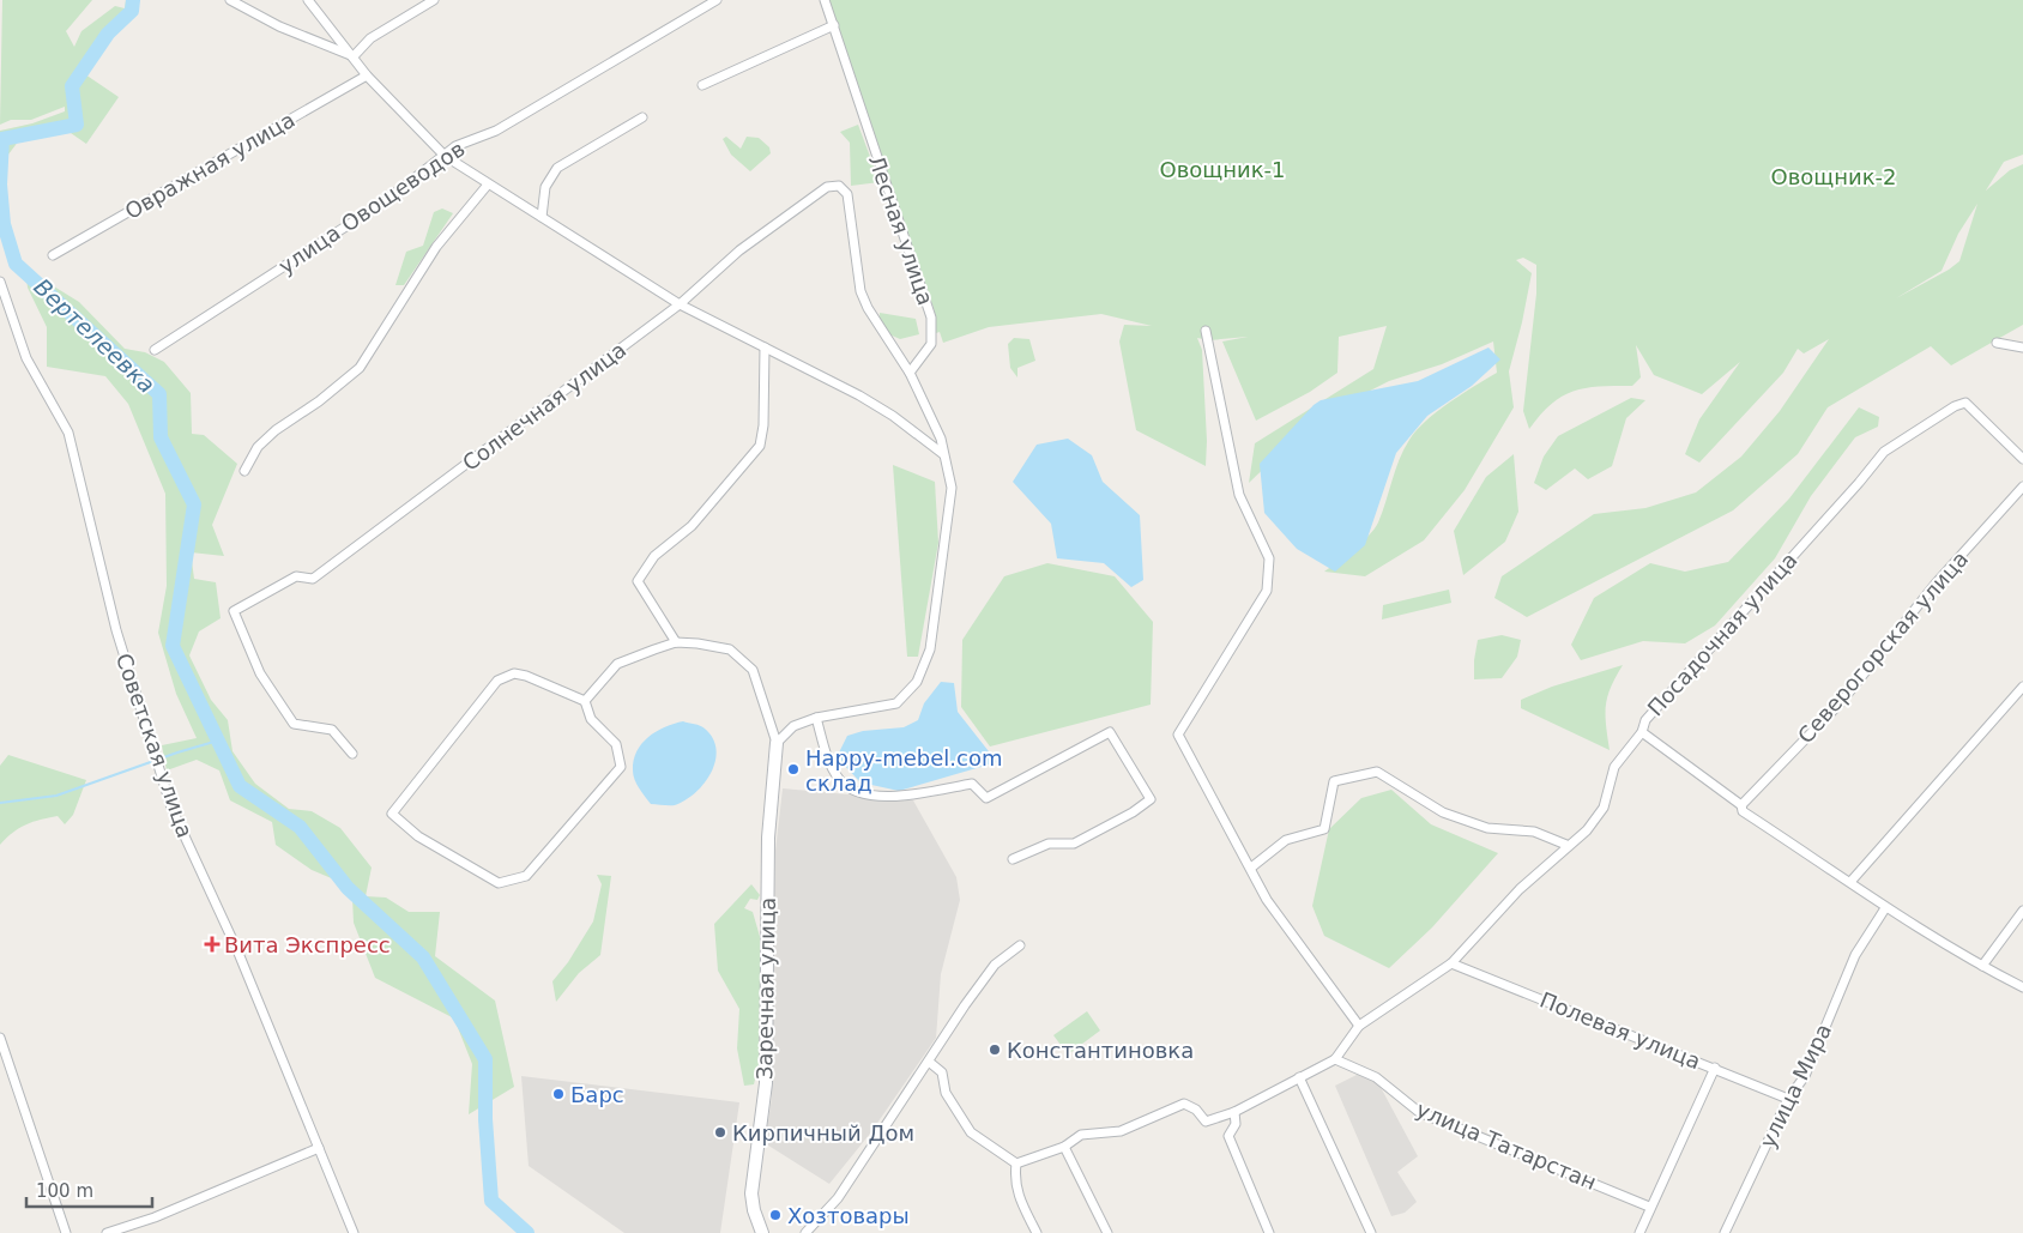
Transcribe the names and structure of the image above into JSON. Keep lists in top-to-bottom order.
{
  "streets": {
    "street": [
      "Овражная улица",
      "улица Овощеводов",
      "Лесная улица",
      "Солнечная улица",
      "Посадочная улица",
      "Северогорская улица",
      "Советская улица",
      "Заречная улица",
      "Полевая улица",
      "улица Мира",
      "улица Татарстан"
    ]
  },
  "crossings": [
    ["Лесная улица", "Солнечная улица"],
    ["Посадочная улица", "Полевая улица"],
    ["Посадочная улица", "улица Татарстан"],
    ["Полевая улица", "улица Мира"]
  ],
  "water": ["Вертелеевка"],
  "parks": ["Овощник-1", "Овощник-2"],
  "places": {
    "other": [
      "Happy-mebel.com склад",
      "Константиновка",
      "Барс",
      "Кирпичный Дом",
      "Хозтовары"
    ],
    "health": ["Вита Экспресс"]
  },
  "scale_bar": "100 m"
}
